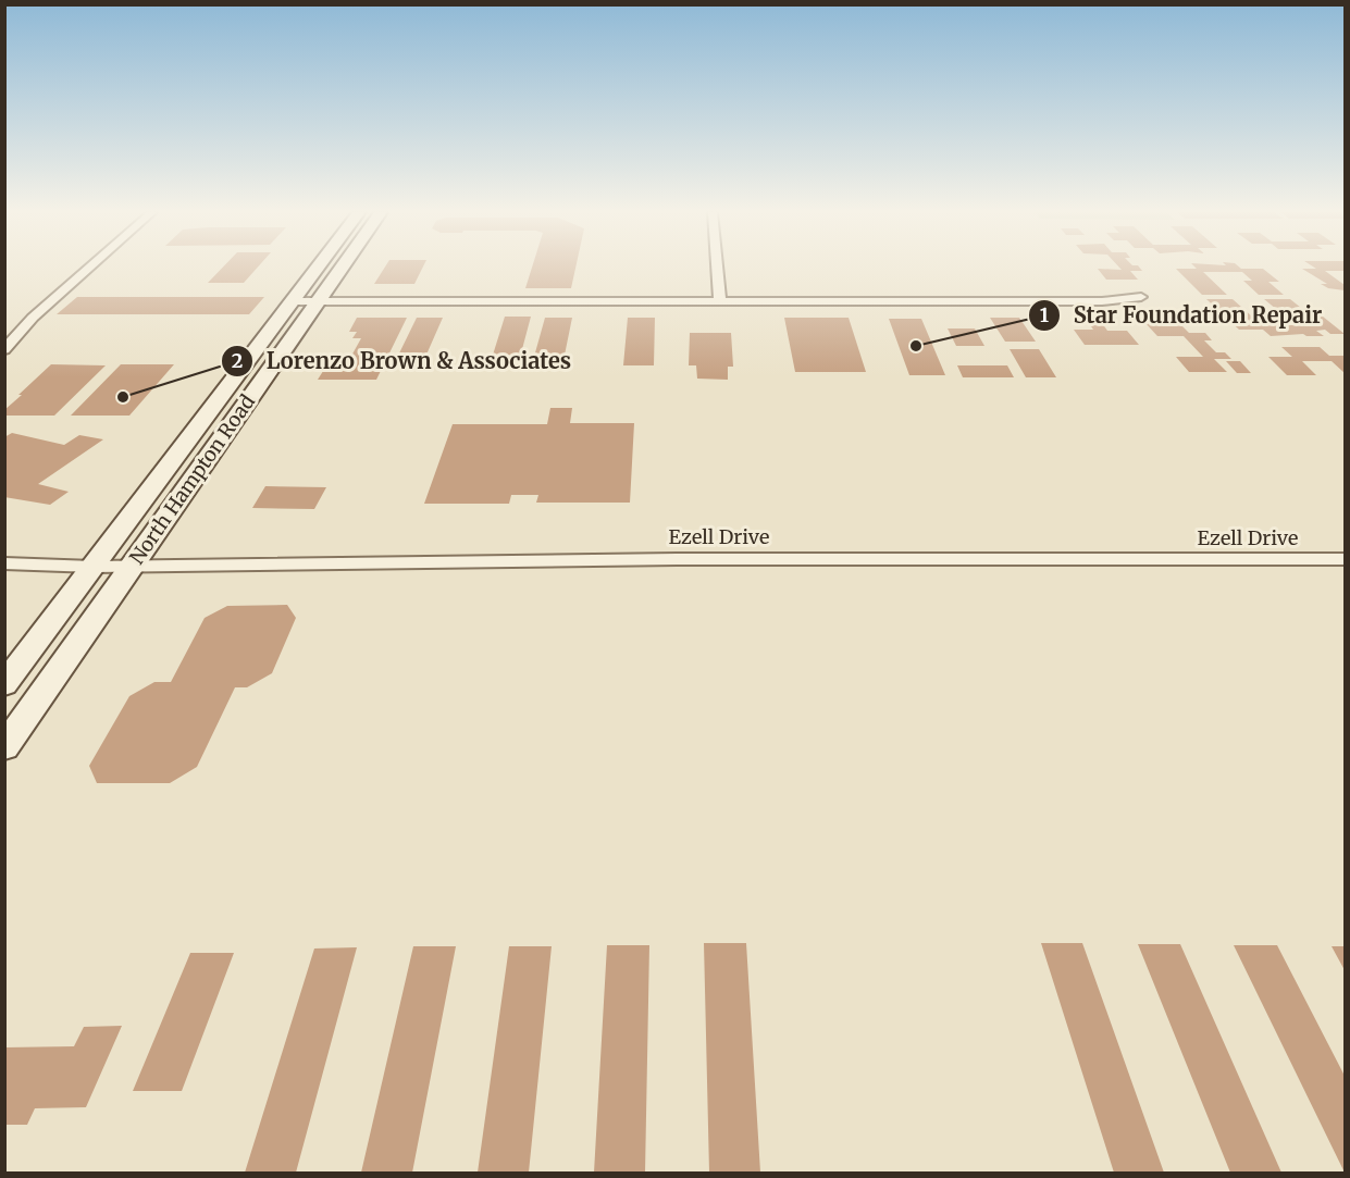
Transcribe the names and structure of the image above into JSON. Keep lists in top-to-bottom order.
{
  "streets": {
    "main road": ["North Hampton Road"],
    "street": ["Ezell Drive"]
  },
  "crossings": [
    ["North Hampton Road", "Ezell Drive"]
  ],
  "places": ["Star Foundation Repair", "Lorenzo Brown & Associates"]
}
